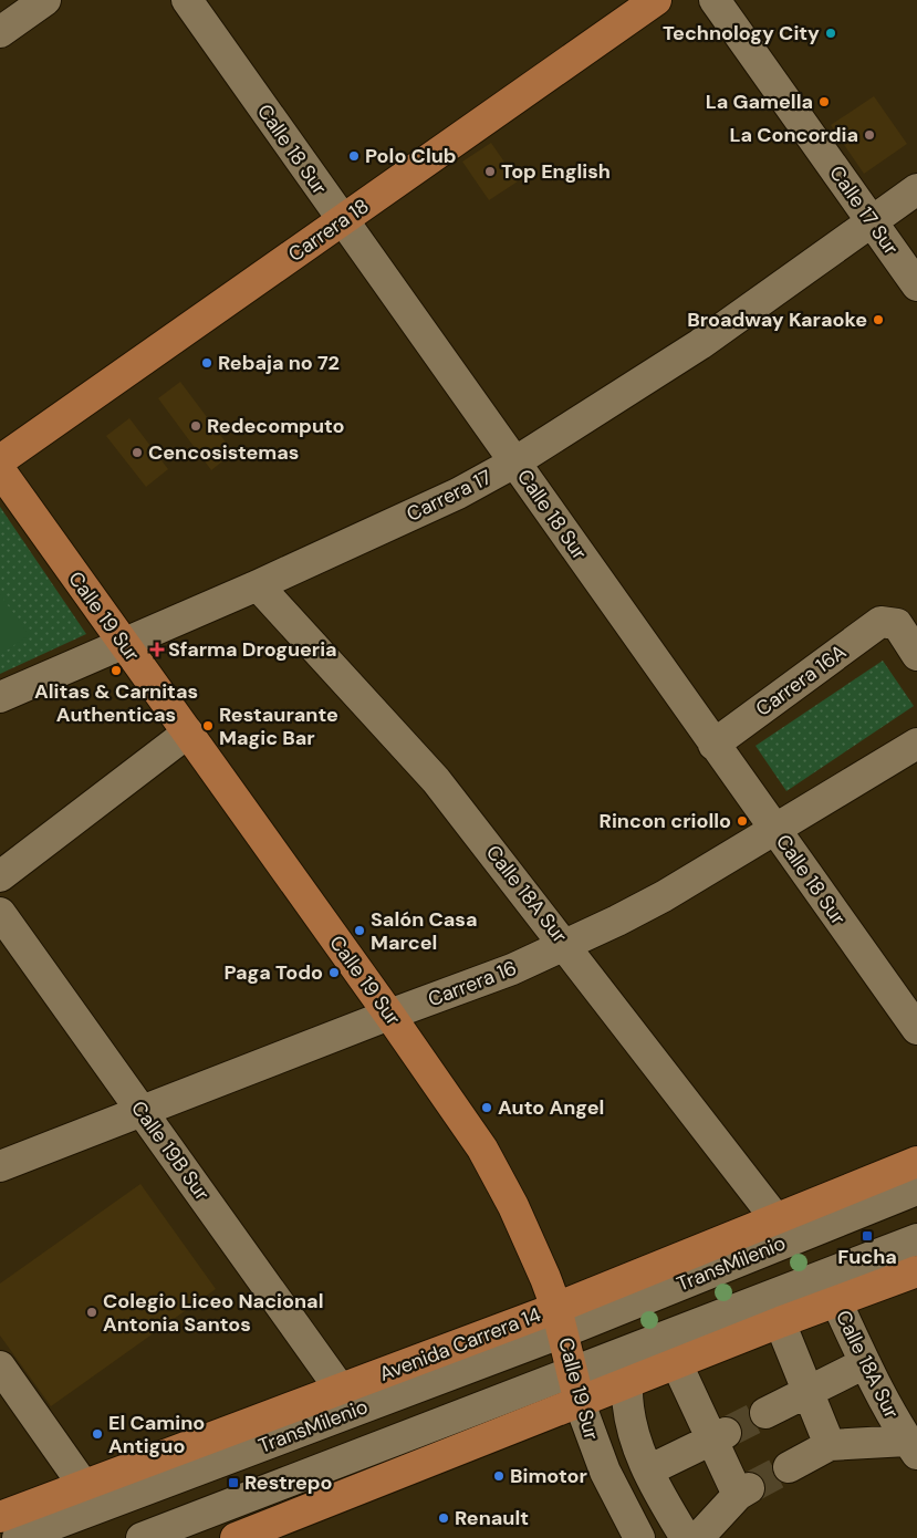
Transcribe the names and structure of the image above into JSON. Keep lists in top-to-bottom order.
{
  "streets": {
    "main road": ["Carrera 18", "Calle 19 Sur", "Avenida Carrera 14"],
    "street": [
      "Calle 18 Sur",
      "Calle 17 Sur",
      "Carrera 17",
      "Carrera 16A",
      "Calle 18A Sur",
      "Carrera 16",
      "Calle 19B Sur",
      "TransMilenio"
    ]
  },
  "crossings": [
    ["Calle 18 Sur", "Carrera 18"],
    ["Calle 18 Sur", "Carrera 17"],
    ["Calle 18 Sur", "Carrera 16A"],
    ["Calle 18 Sur", "Carrera 16"],
    ["Calle 17 Sur", "Carrera 17"],
    ["Carrera 17", "Calle 19 Sur"],
    ["Carrera 17", "Calle 18A Sur"],
    ["Calle 19 Sur", "Carrera 16"],
    ["Calle 19 Sur", "TransMilenio"],
    ["Calle 19 Sur", "Avenida Carrera 14"],
    ["Calle 18A Sur", "Carrera 16"],
    ["Calle 18A Sur", "Avenida Carrera 14"],
    ["Carrera 16", "Calle 19B Sur"],
    ["Calle 19B Sur", "Avenida Carrera 14"],
    ["TransMilenio", "Avenida Carrera 14"]
  ],
  "places": {
    "other": [
      "Technology City",
      "La Gamella",
      "La Concordia",
      "Polo Club",
      "Top English",
      "Broadway Karaoke",
      "Rebaja no 72",
      "Redecomputo",
      "Cencosistemas",
      "Alitas & Carnitas Authenticas",
      "Restaurante Magic Bar",
      "Rincon criollo",
      "Salón Casa Marcel",
      "Paga Todo",
      "Auto Angel",
      "Colegio Liceo Nacional Antonia Santos",
      "El Camino Antiguo",
      "Bimotor",
      "Renault"
    ],
    "health": ["Sfarma Drogueria"],
    "transit": ["Fucha", "Restrepo"]
  }
}
